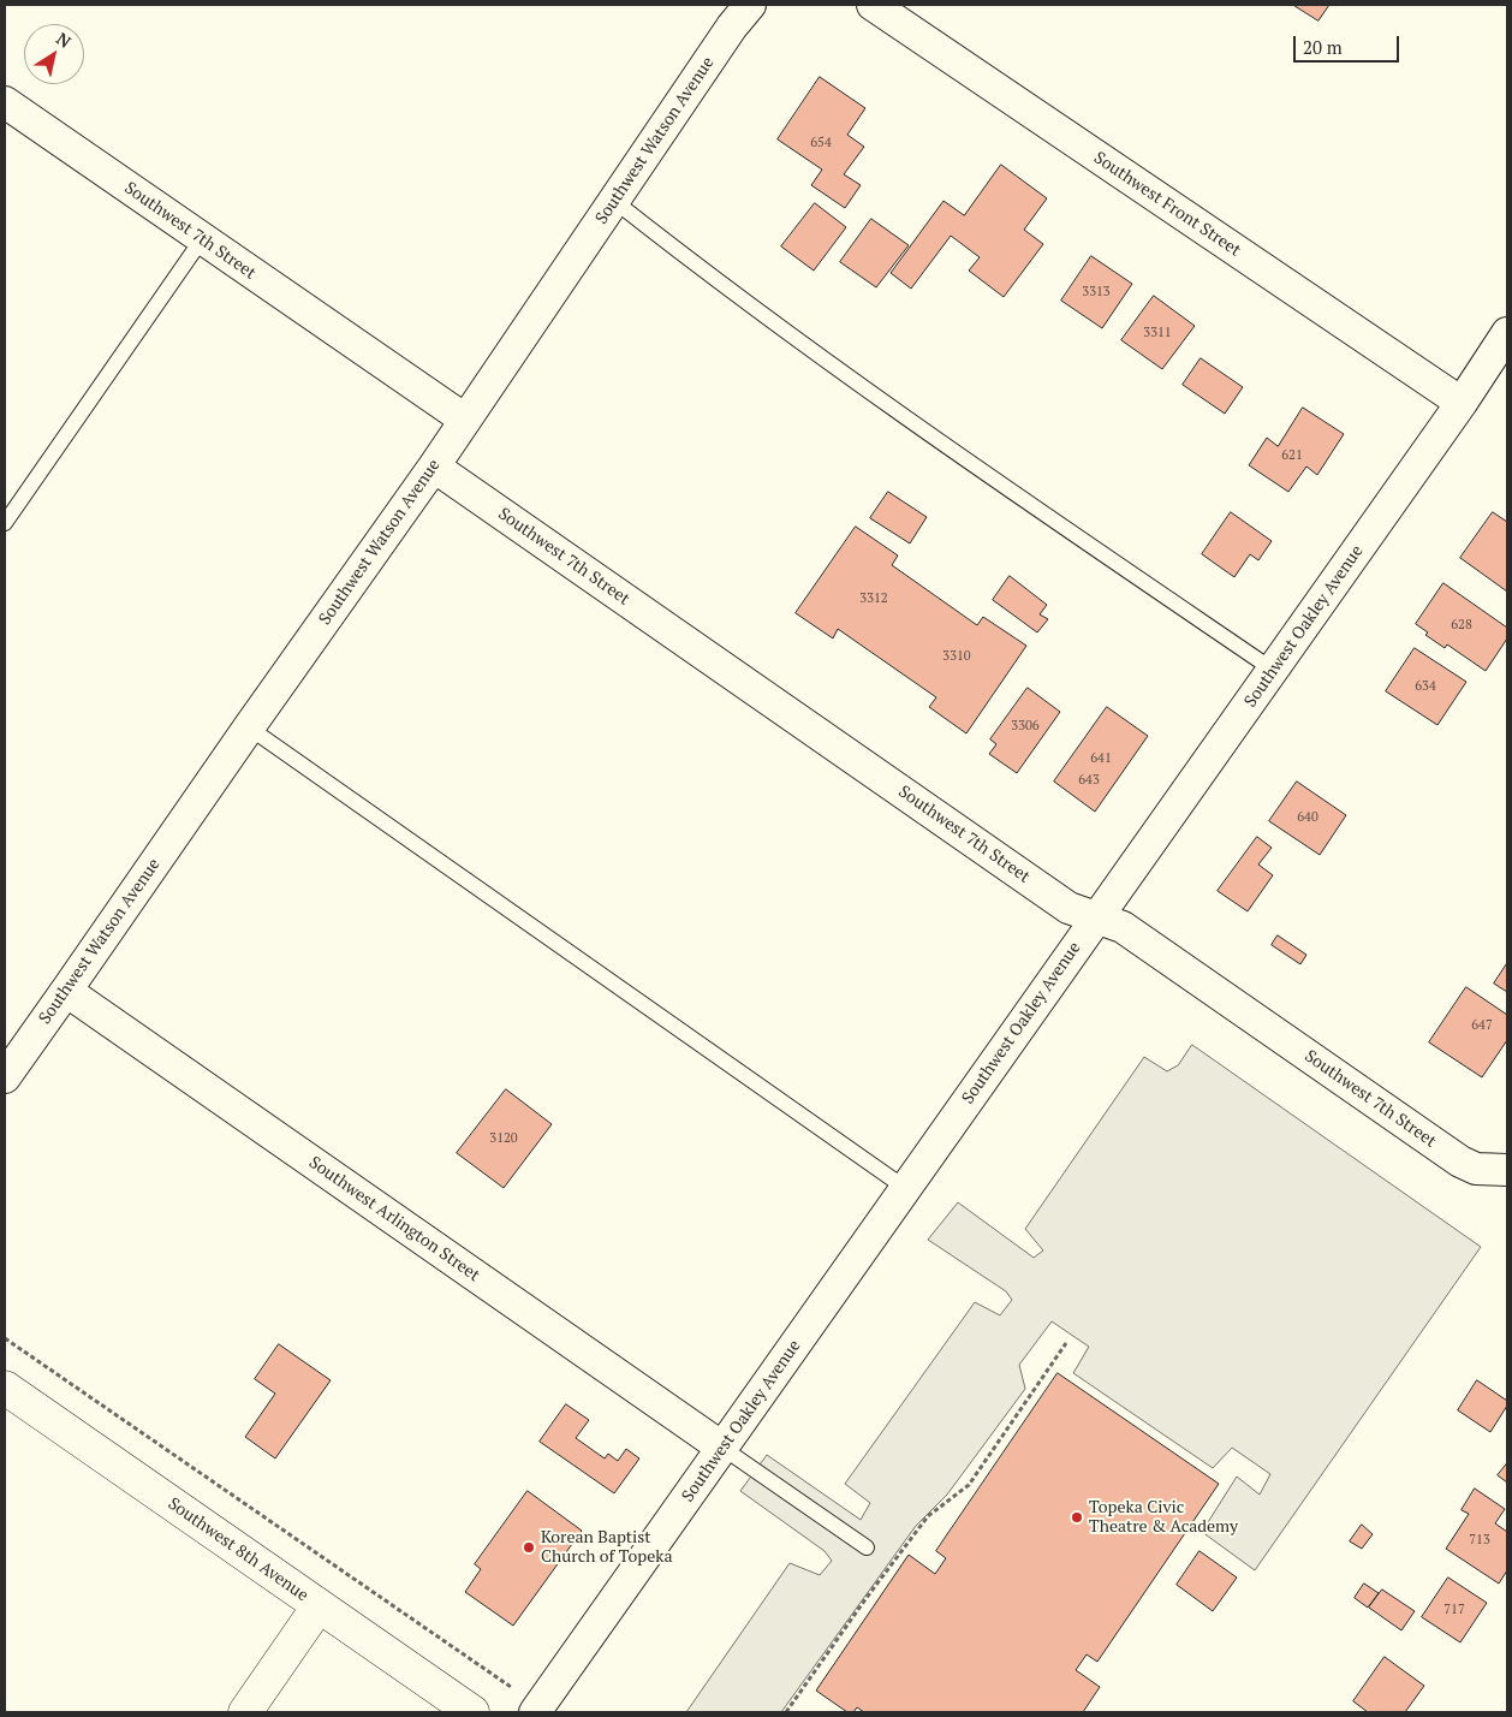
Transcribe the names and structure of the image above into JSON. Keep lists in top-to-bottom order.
{
  "streets": {
    "street": [
      "Southwest Watson Avenue",
      "Southwest Front Street",
      "Southwest 7th Street",
      "Southwest Oakley Avenue",
      "Southwest Arlington Street",
      "Southwest 8th Avenue"
    ]
  },
  "crossings": [
    ["Southwest Watson Avenue", "Southwest 7th Street"],
    ["Southwest Watson Avenue", "Southwest Arlington Street"],
    ["Southwest Front Street", "Southwest Oakley Avenue"],
    ["Southwest 7th Street", "Southwest Oakley Avenue"],
    ["Southwest Oakley Avenue", "Southwest Arlington Street"]
  ],
  "places": ["Topeka Civic Theatre & Academy", "Korean Baptist Church of Topeka"],
  "house_numbers": [
    "654",
    "3313",
    "3311",
    "621",
    "3312",
    "628",
    "3310",
    "634",
    "3306",
    "641",
    "643",
    "640",
    "647",
    "3120",
    "713",
    "717"
  ],
  "scale_bar": "20 m",
  "north": "top right"
}
